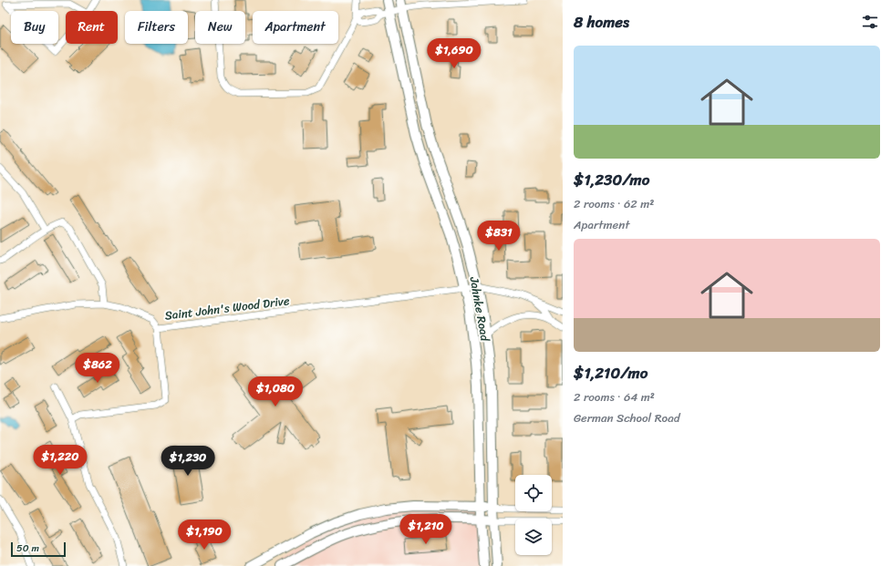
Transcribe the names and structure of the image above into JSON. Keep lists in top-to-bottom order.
{
  "streets": {
    "main road": ["Jahnke Road"],
    "street": ["Saint John's Wood Drive"]
  },
  "crossings": [
    ["Saint John's Wood Drive", "Jahnke Road"]
  ],
  "scale_bar": "50 m",
  "page": {
    "heading": "8 homes",
    "chip": [
      "Buy",
      "Rent",
      "Filters",
      "New",
      "Apartment"
    ],
    "price": [
      "$1,690",
      "$831",
      "$862",
      "$1,080",
      "$1,220",
      "$1,230",
      "$1,210",
      "$1,190"
    ],
    "list": [
      {
        "name": "$1,230/mo",
        "note": "2 rooms · 62 m² · Apartment"
      },
      {
        "name": "$1,210/mo",
        "note": "2 rooms · 64 m² · German School Road"
      }
    ],
    "scale": "50 m"
  }
}
